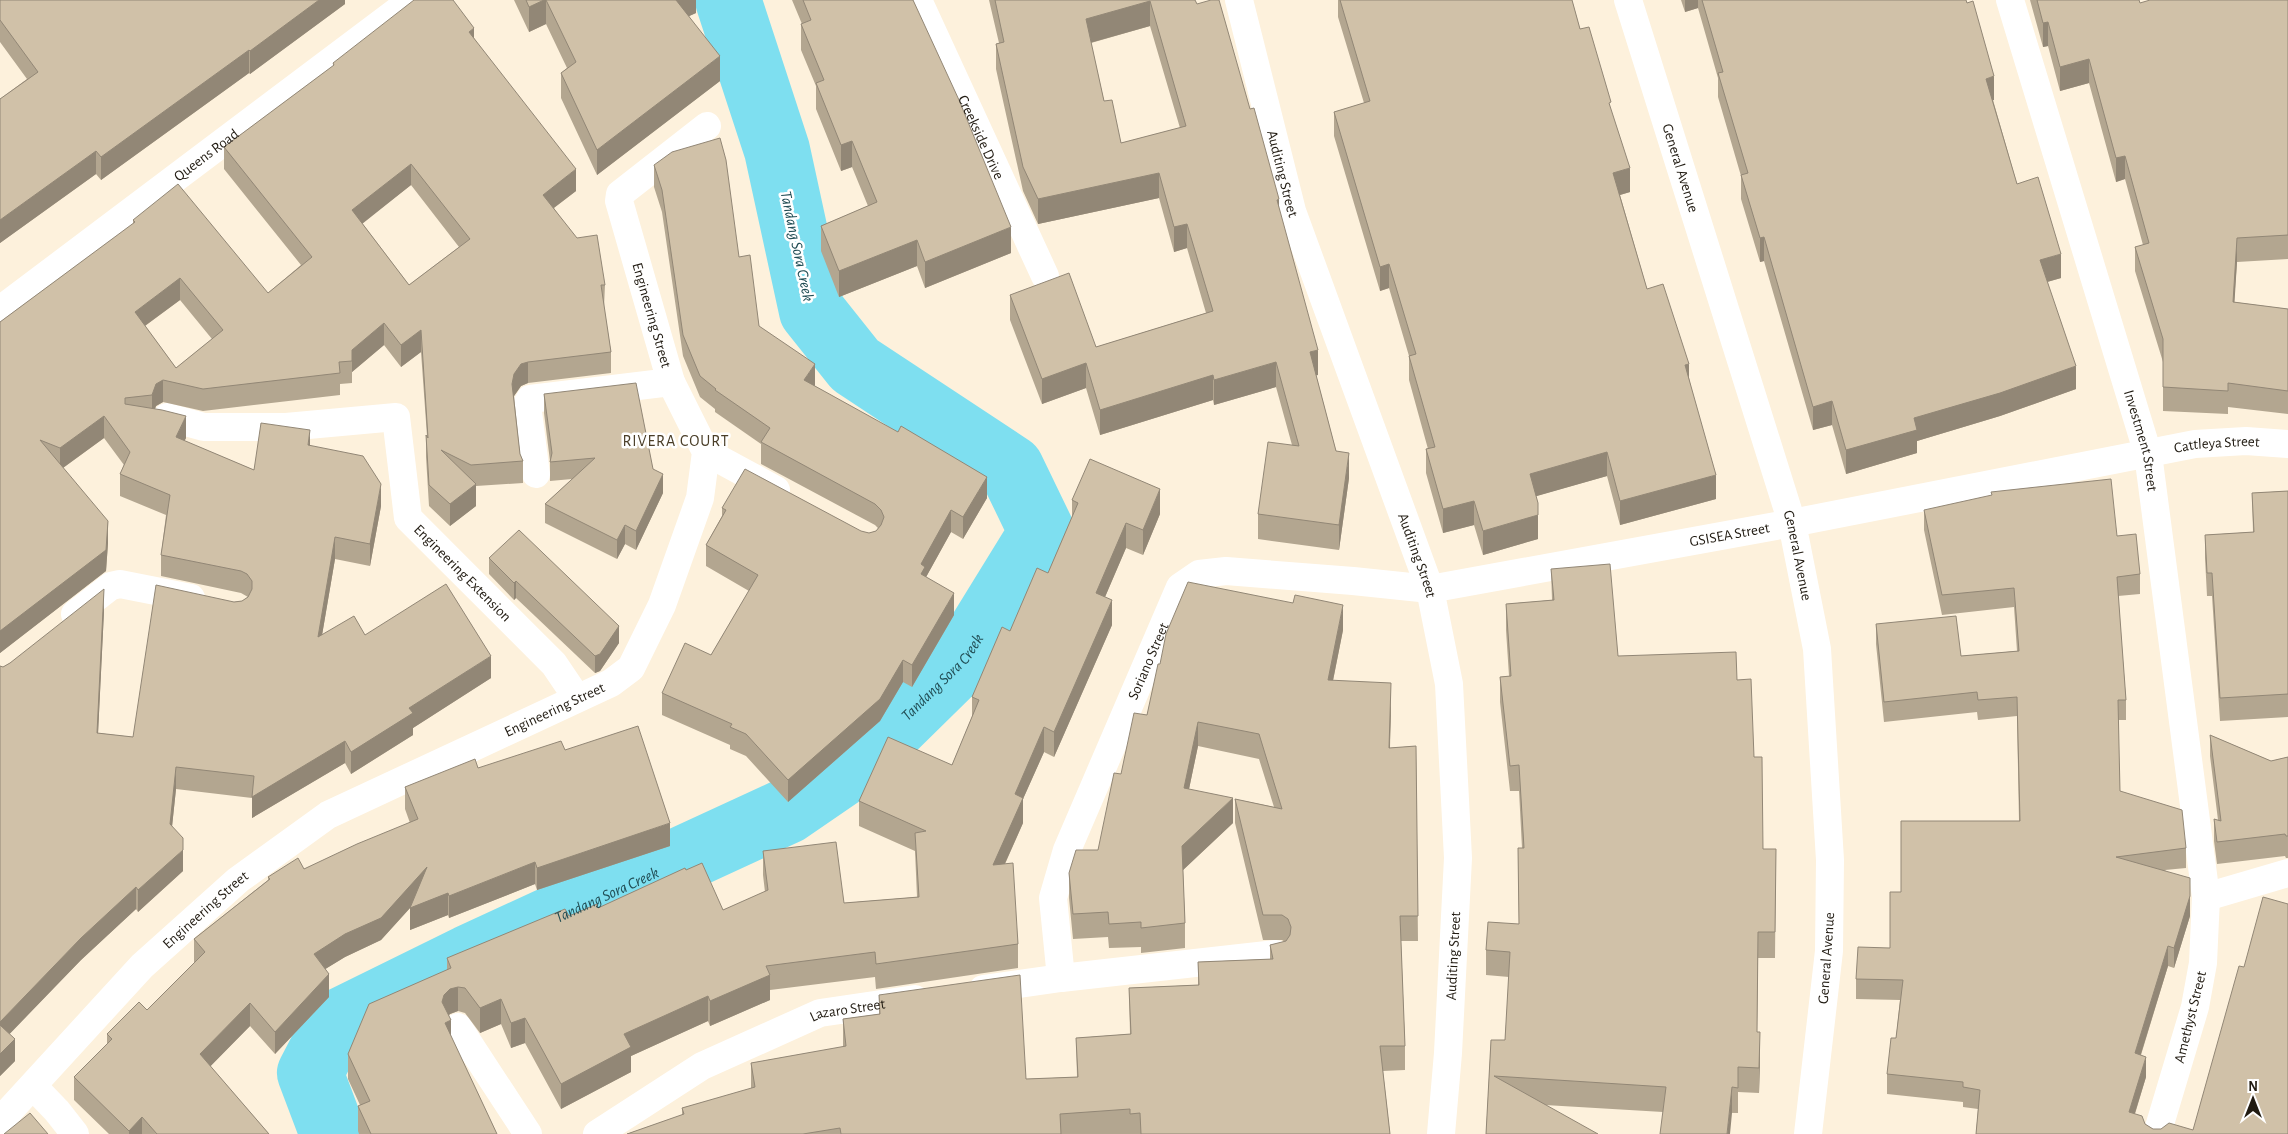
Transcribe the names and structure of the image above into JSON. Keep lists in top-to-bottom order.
{
  "streets": {
    "street": [
      "Creekside Drive",
      "Queens Road",
      "General Avenue",
      "Auditing Street",
      "Engineering Street",
      "Investment Street",
      "Cattleya Street",
      "GSISEA Street",
      "Engineering Extension",
      "Soriano Street",
      "Lazaro Street",
      "Amethyst Street"
    ]
  },
  "crossings": [
    ["General Avenue", "GSISEA Street"],
    ["Auditing Street", "GSISEA Street"],
    ["Auditing Street", "Soriano Street"],
    ["Engineering Street", "Engineering Extension"],
    ["Investment Street", "Cattleya Street"],
    ["Investment Street", "GSISEA Street"],
    ["Investment Street", "Amethyst Street"],
    ["Cattleya Street", "GSISEA Street"],
    ["GSISEA Street", "Soriano Street"],
    ["Soriano Street", "Lazaro Street"]
  ],
  "districts": ["RIVERA COURT"],
  "water": ["Tandang Sora Creek"],
  "north": "top"
}
